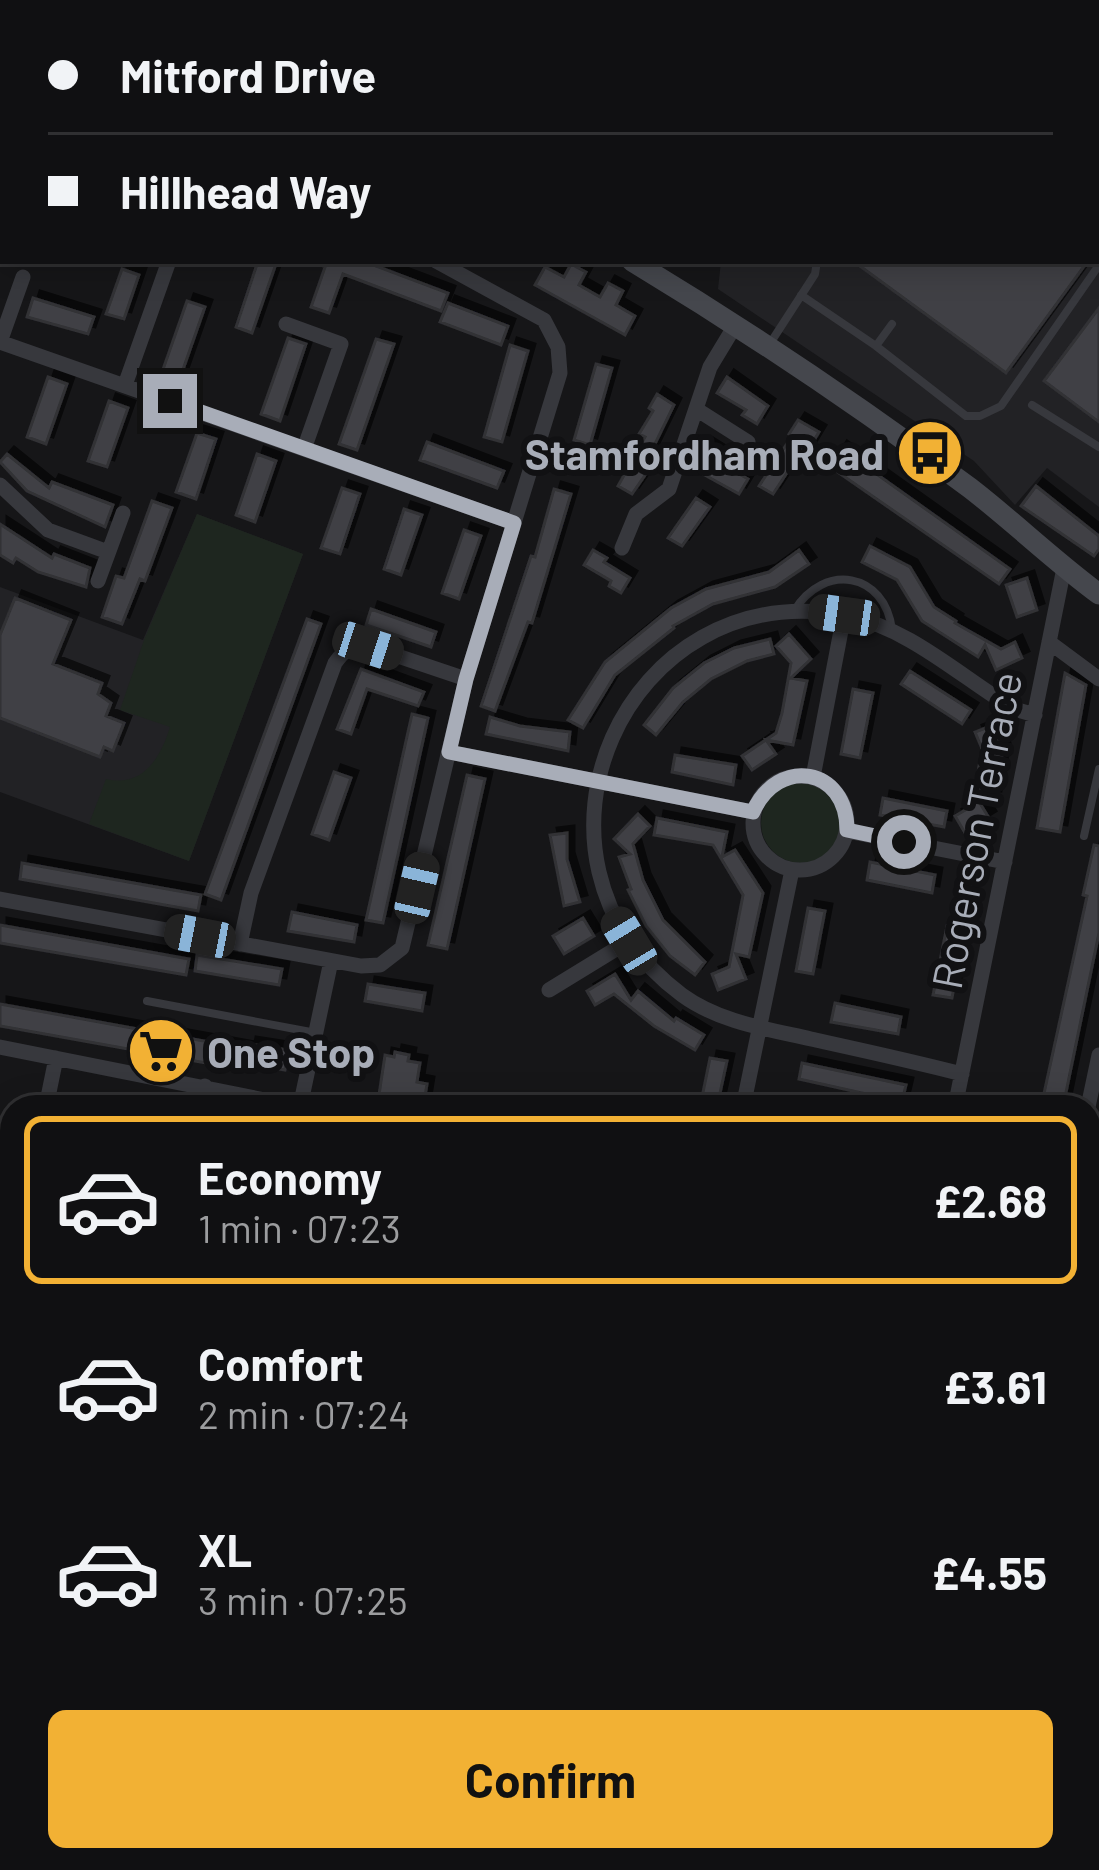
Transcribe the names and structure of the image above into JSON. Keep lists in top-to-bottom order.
{
  "streets": {
    "street": ["Rogerson Terrace"]
  },
  "places": {
    "bus stop": ["Stamfordham Road"],
    "supermarket": ["One Stop"]
  },
  "page": {
    "banner": ["Mitford Drive", "Hillhead Way"],
    "list": [
      {
        "name": "Economy",
        "note": "1 min · 07:23",
        "value": "£2.68"
      },
      {
        "name": "Comfort",
        "note": "2 min · 07:24",
        "value": "£3.61"
      },
      {
        "name": "XL",
        "note": "3 min · 07:25",
        "value": "£4.55"
      }
    ],
    "buttons": "Confirm"
  }
}
